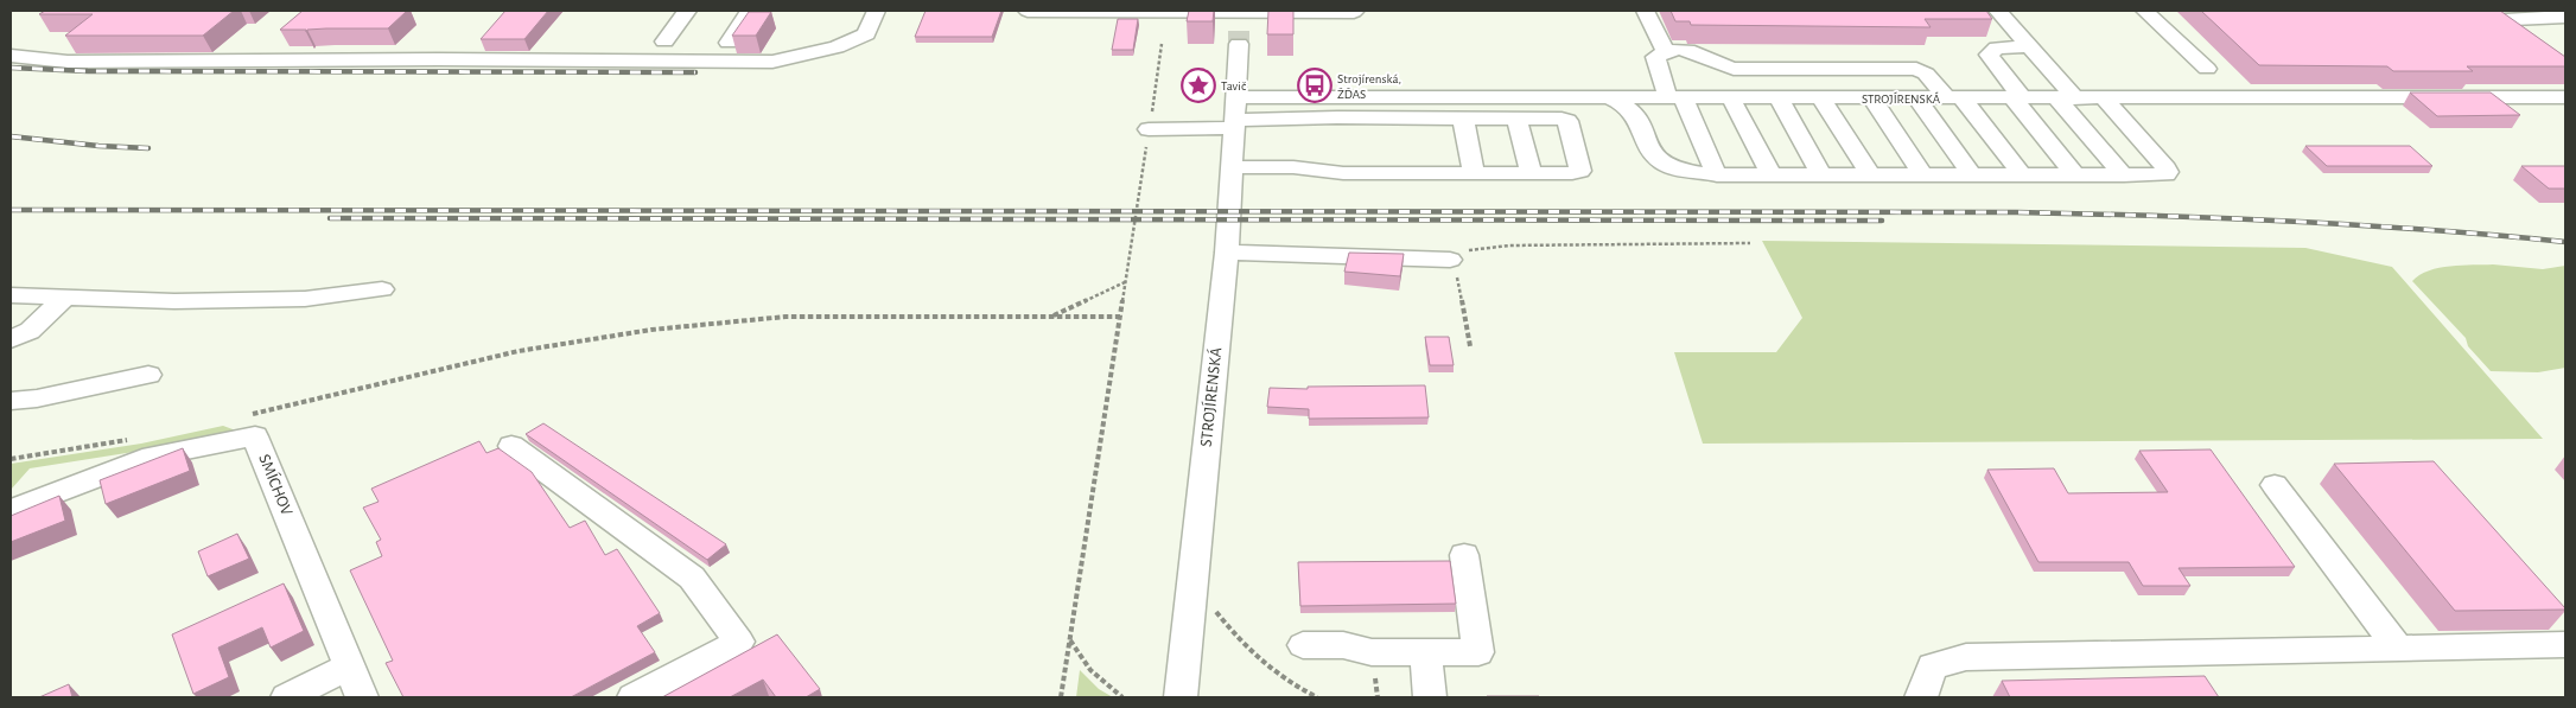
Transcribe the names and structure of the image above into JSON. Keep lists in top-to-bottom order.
{
  "streets": {
    "street": ["STROJÍRENSKÁ", "SMÍCHOV"]
  },
  "places": {
    "place": ["Tavič"],
    "bus stop": ["Strojírenská, ŽĎAS"]
  }
}
